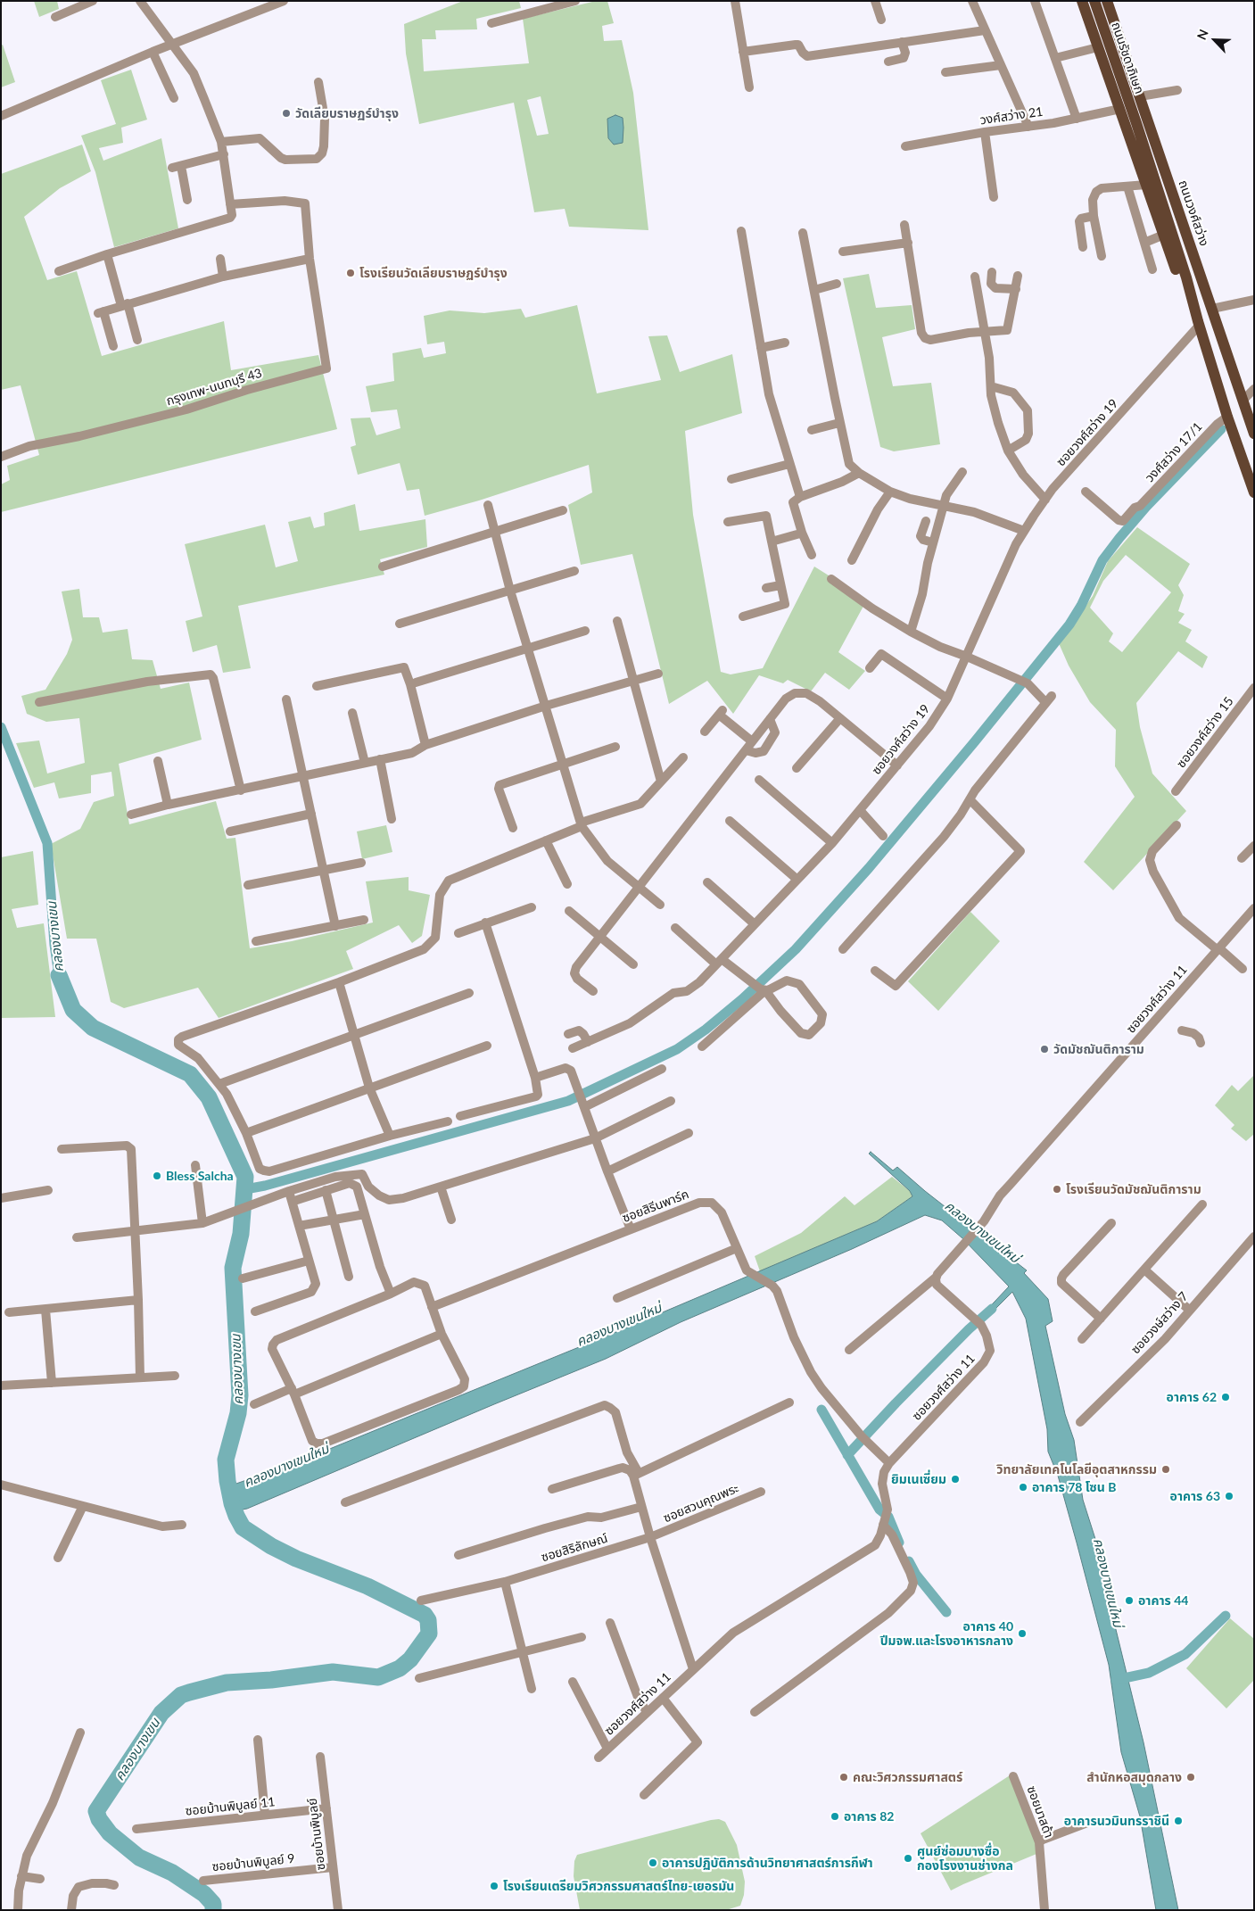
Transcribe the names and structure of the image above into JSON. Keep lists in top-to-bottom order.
{
  "streets": {
    "main road": ["ถนนรัชดาภิเษก", "ถนนวงศ์สว่าง"],
    "street": [
      "วงศ์สว่าง 21",
      "กรุงเทพ-นนทบุรี 43",
      "ซอยวงศ์สว่าง 19",
      "วงศ์สว่าง 17/1",
      "ซอยวงศ์สว่าง 15",
      "ซอยวงศ์สว่าง 11",
      "ซอยสิรีนพาร์ค",
      "ซอยวงษ์สว่าง 7",
      "ซอยสวนคุณพระ",
      "ซอยสิริลักษณ์",
      "ซอยบ้านพิบูลย์ 11",
      "ซอยมาสด้า",
      "ซอยบ้านพิบูลย์",
      "ซอยบ้านพิบูลย์ 9"
    ]
  },
  "crossings": [
    ["ถนนรัชดาภิเษก", "ถนนวงศ์สว่าง"],
    ["วงศ์สว่าง 21", "ถนนวงศ์สว่าง"],
    ["ถนนวงศ์สว่าง", "ซอยวงศ์สว่าง 19"],
    ["ถนนวงศ์สว่าง", "วงศ์สว่าง 17/1"],
    ["ซอยวงศ์สว่าง 11", "ซอยสิรีนพาร์ค"],
    ["ซอยสวนคุณพระ", "ซอยสิริลักษณ์"],
    ["ซอยบ้านพิบูลย์ 11", "ซอยบ้านพิบูลย์"],
    ["ซอยบ้านพิบูลย์", "ซอยบ้านพิบูลย์ 9"]
  ],
  "water": ["คลองบางเขน", "คลองบางเขนใหม่"],
  "places": [
    "วัดเลียบราษฏร์บำรุง",
    "โรงเรียนวัดเลียบราษฏร์บำรุง",
    "วัดมัชฌันติการาม",
    "Bless Salcha",
    "โรงเรียนวัดมัชฌันติการาม",
    "อาคาร 62",
    "วิทยาลัยเทคโนโลยีอุตสาหกรรม",
    "ยิมเนเซี่ยม",
    "อาคาร 78 โซน B",
    "อาคาร 63",
    "อาคาร 44",
    "อาคาร 40 ปีมจพ.และโรงอาหารกลาง",
    "คณะวิศวกรรมศาสตร์",
    "สำนักหอสมุดกลาง",
    "อาคาร 82",
    "อาคารนวมินทรราชินี",
    "ศูนย์ซ่อมบางซื่อ กองโรงงานช่างกล",
    "อาคารปฏิบัติการด้านวิทยาศาสตร์การกีฬา",
    "โรงเรียนเตรียมวิศวกรรมศาสตร์ไทย-เยอรมัน"
  ],
  "north": "top left"
}
